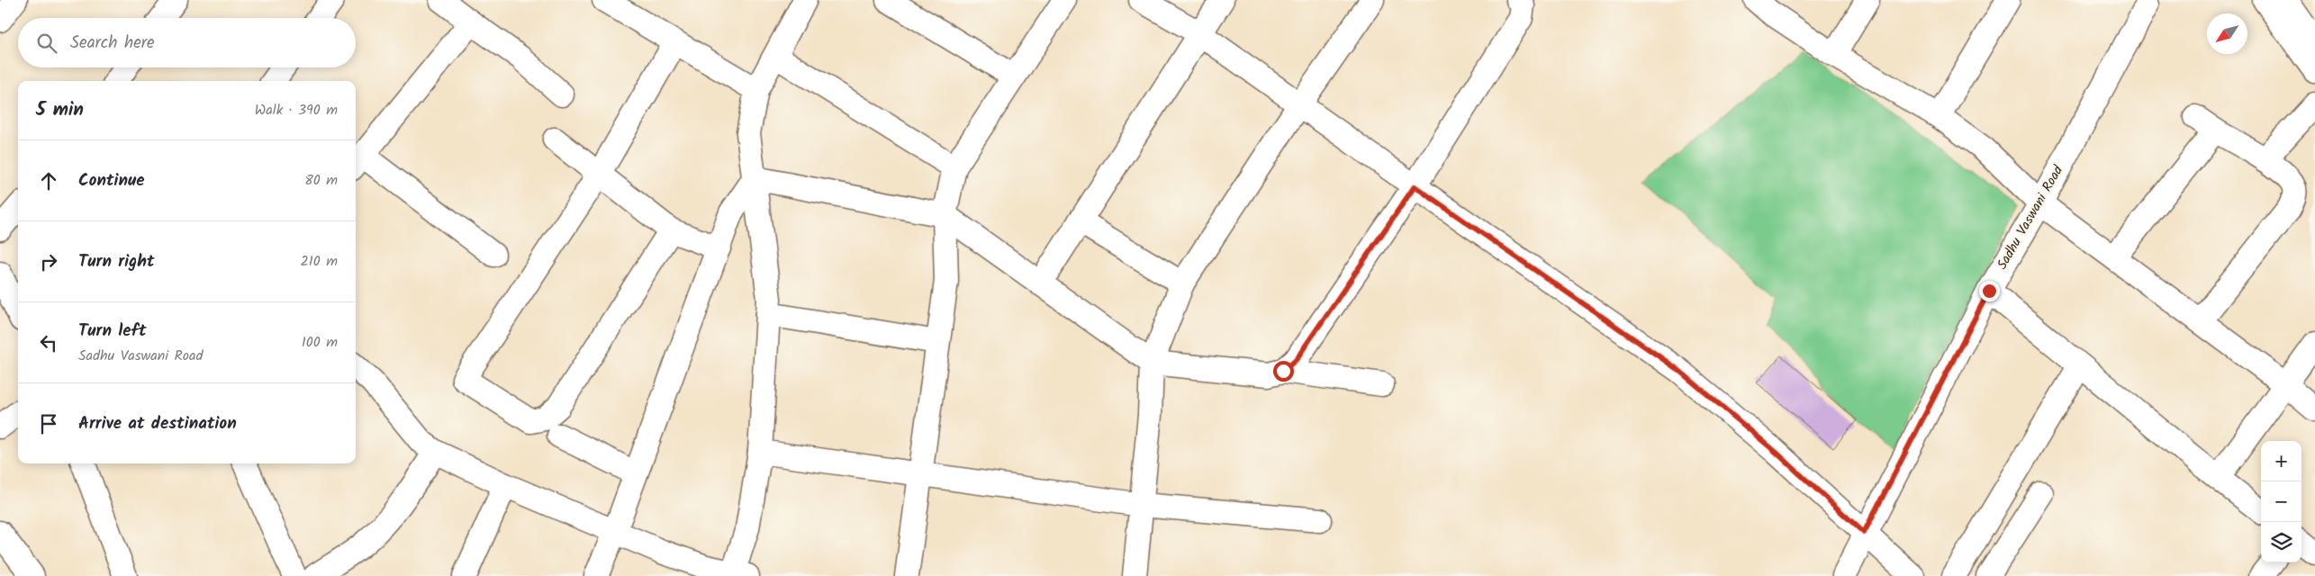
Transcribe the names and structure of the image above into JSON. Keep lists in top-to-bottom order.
{
  "streets": {
    "street": ["Sadhu Vaswani Road"]
  },
  "north": "bottom left",
  "page": {
    "search": "Search here",
    "heading": ["5 min", "Walk · 390 m"],
    "list": [
      ["Continue", "80 m"],
      ["Turn right", "210 m"],
      ["Turn left", "Sadhu Vaswani Road", "100 m"],
      "Arrive at destination"
    ],
    "map_buttons": ["+", "−"]
  }
}
